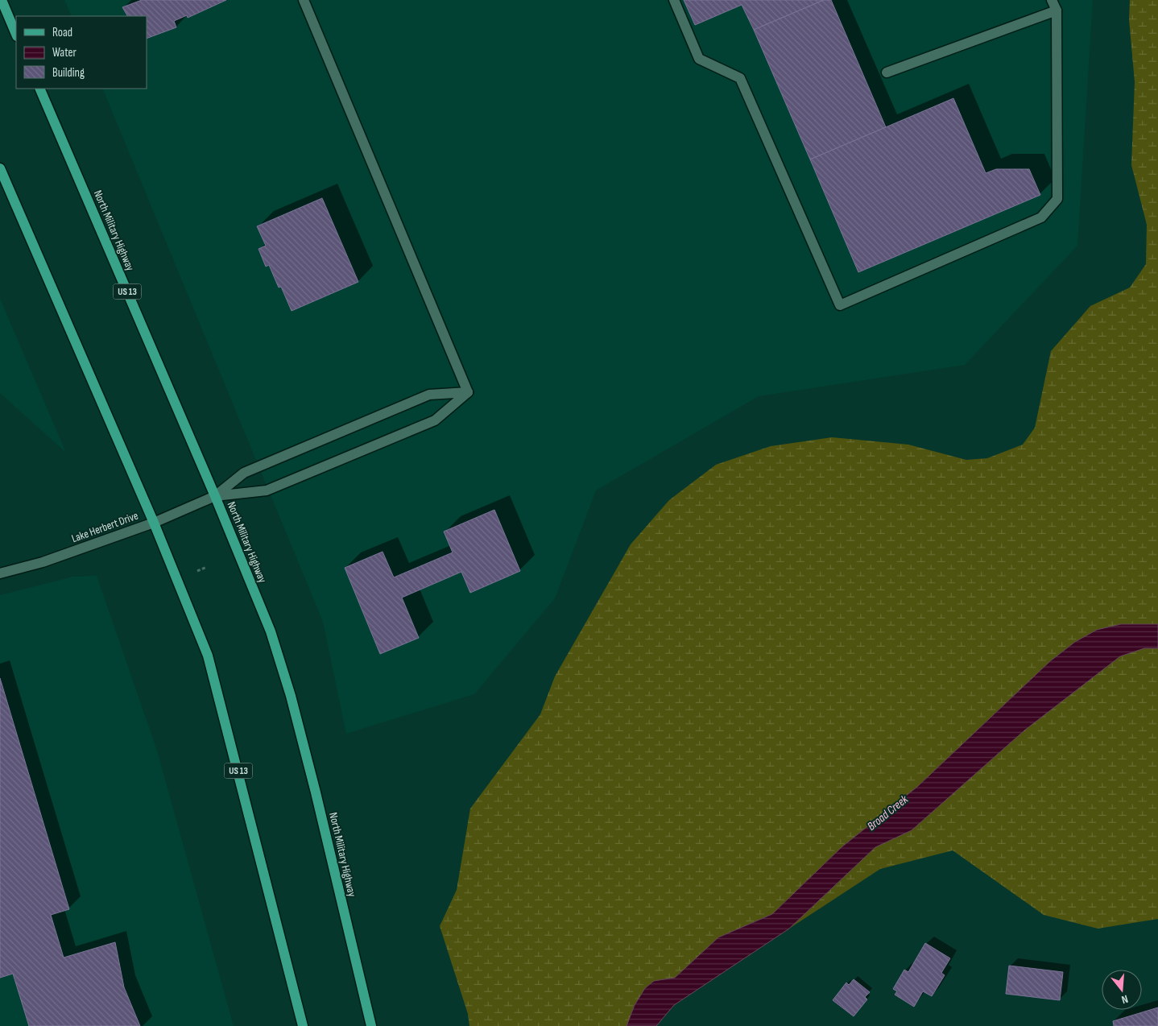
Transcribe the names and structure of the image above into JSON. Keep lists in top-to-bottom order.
{
  "streets": {
    "main road": ["North Military Highway", "US 13"],
    "street": ["Lake Herbert Drive"]
  },
  "crossings": [
    ["North Military Highway", "Lake Herbert Drive"],
    ["US 13", "Lake Herbert Drive"]
  ],
  "water": ["Broad Creek"],
  "legend": ["Road", "Water", "Building"],
  "north": "bottom"
}
